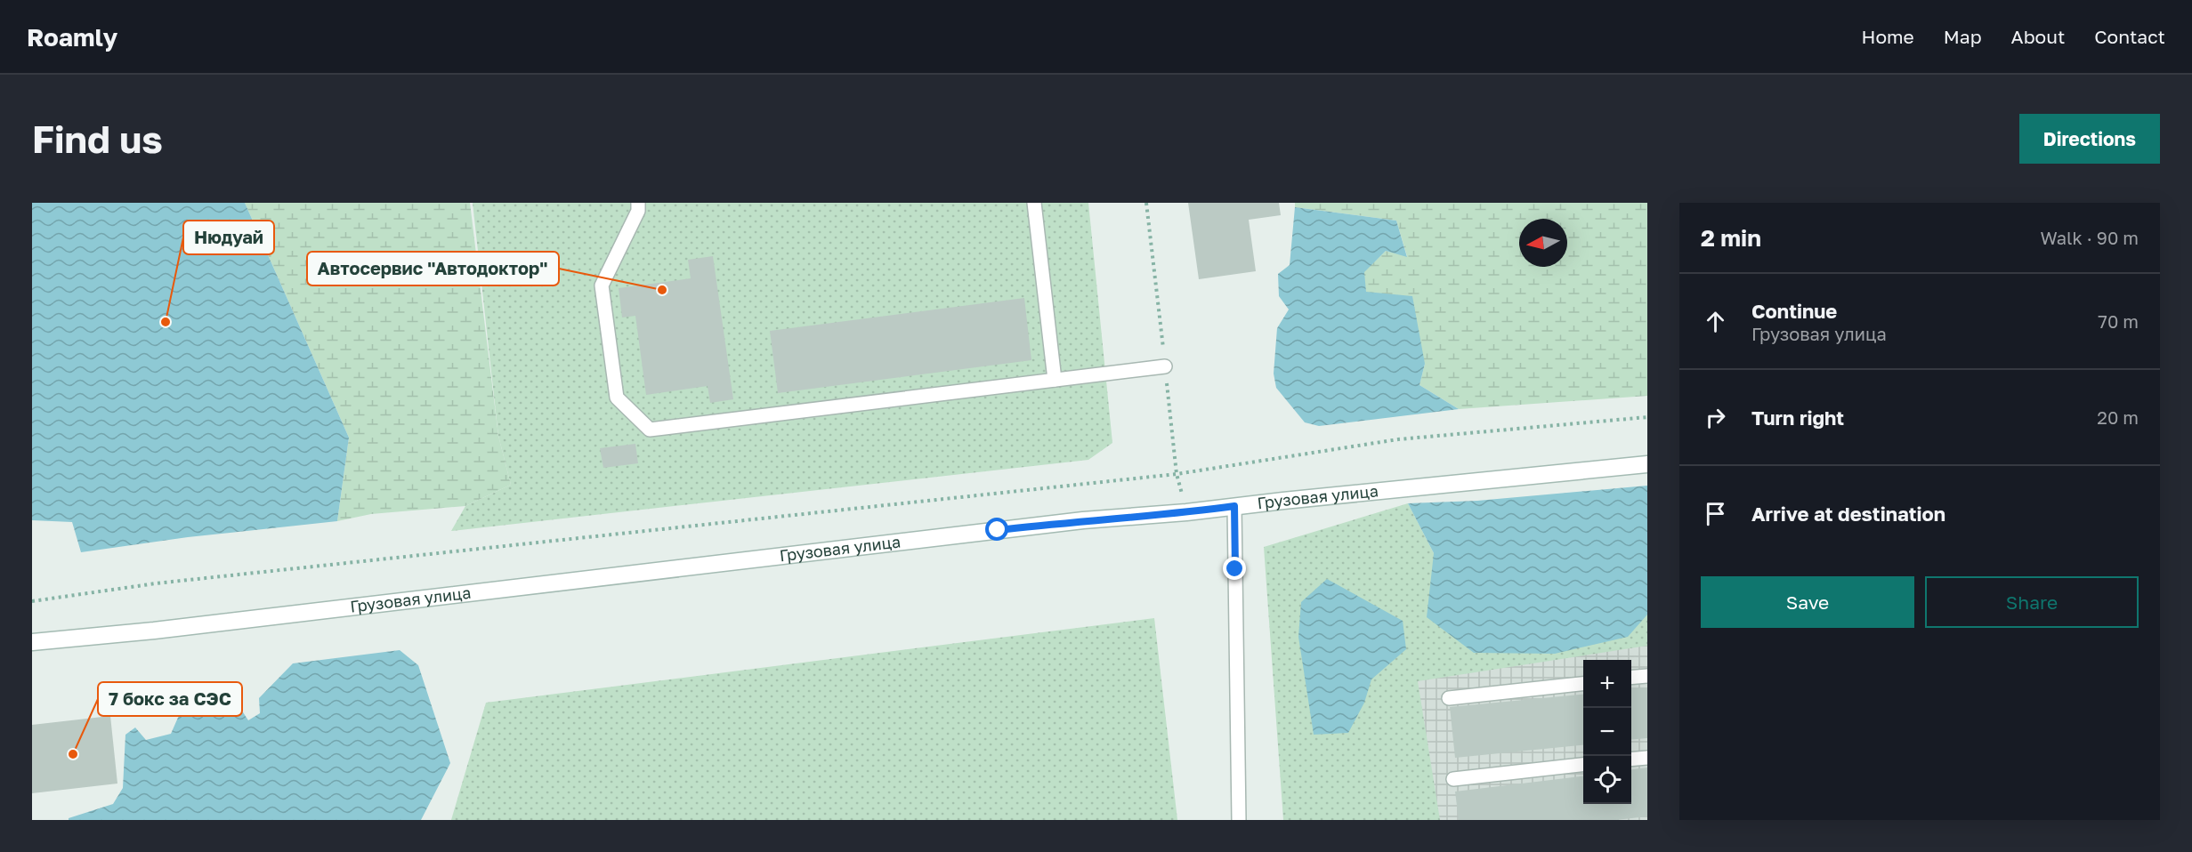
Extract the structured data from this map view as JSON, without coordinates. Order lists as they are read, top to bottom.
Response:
{
  "streets": {
    "main road": ["Грузовая улица"]
  },
  "places": ["Автосервис \"Автодоктор\"", "Нюдуай", "7 бокс за СЭС"],
  "north": "left",
  "page": {
    "header": "Roamly",
    "nav": [
      "Home",
      "Map",
      "About",
      "Contact"
    ],
    "buttons": [
      "Directions",
      ["Save", "Share"]
    ],
    "title": "Find us",
    "heading": ["2 min", "Walk · 90 m"],
    "list": [
      ["Continue", "Грузовая улица", "70 m"],
      ["Turn right", "20 m"],
      "Arrive at destination"
    ],
    "map_buttons": ["+", "−"]
  }
}
